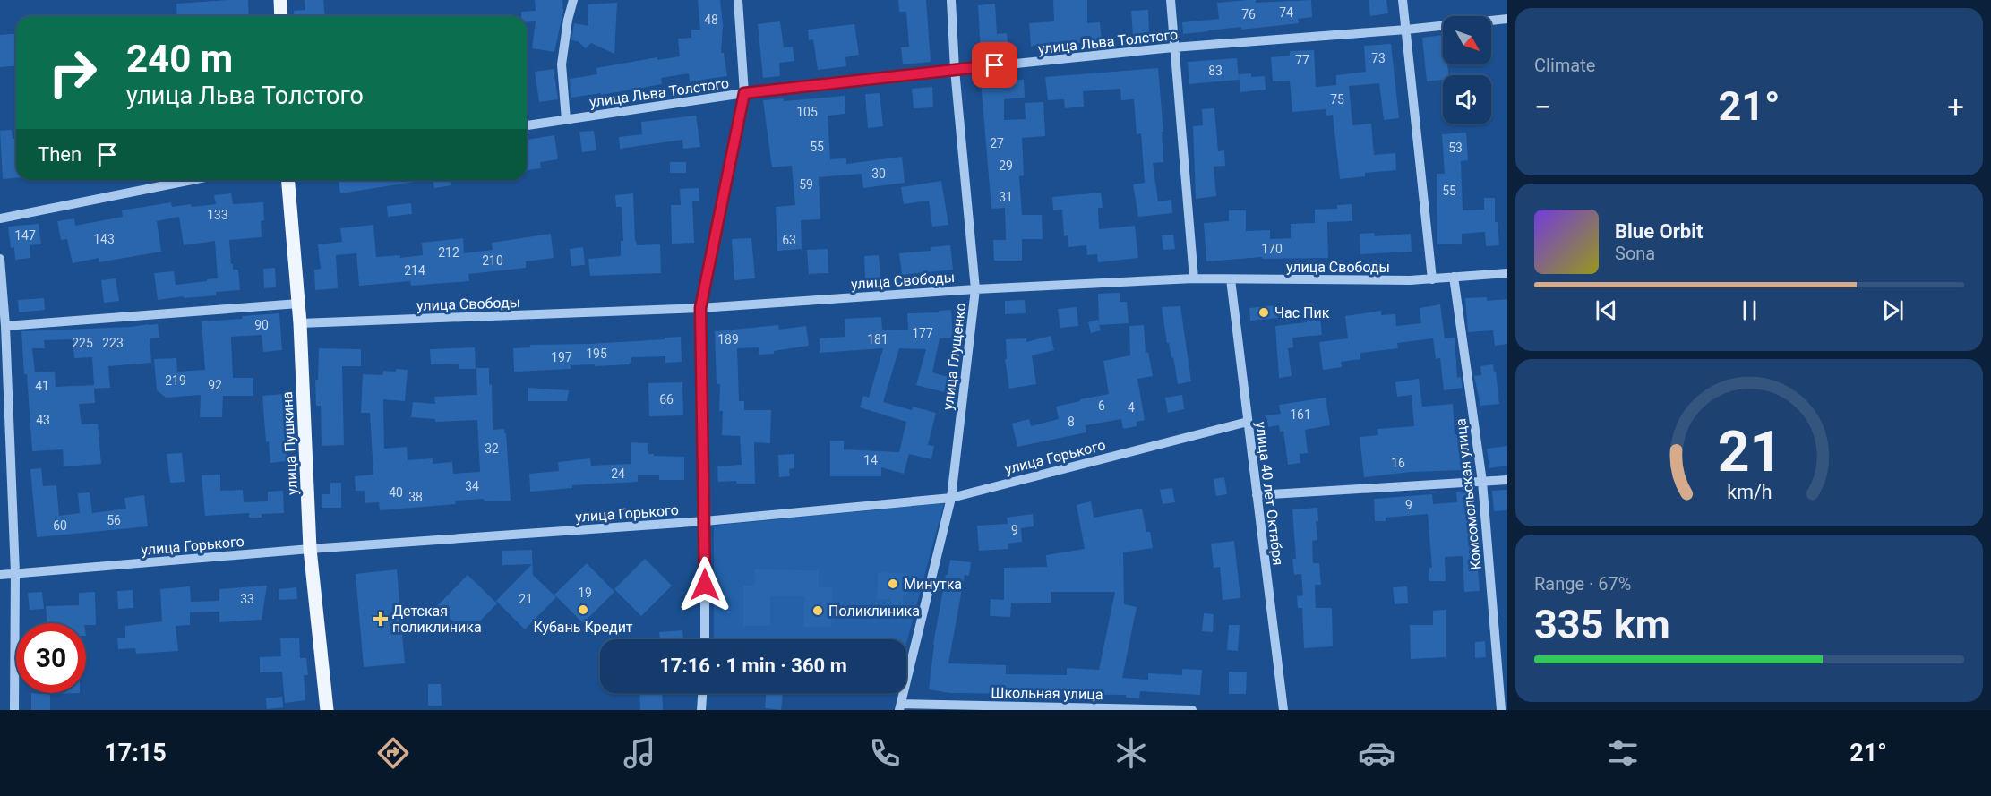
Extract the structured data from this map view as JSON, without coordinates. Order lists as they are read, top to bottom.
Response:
{
  "streets": {
    "main road": ["улица Пушкина"],
    "street": [
      "улица Льва Толстого",
      "улица Свободы",
      "улица Глущенко",
      "улица Горького",
      "улица 40 лет Октября",
      "Комсомольская улица",
      "Школьная улица"
    ]
  },
  "crossings": [
    ["улица Льва Толстого", "улица Глущенко"],
    ["улица Свободы", "улица Глущенко"],
    ["улица Свободы", "улица Пушкина"],
    ["улица Свободы", "улица 40 лет Октября"],
    ["улица Свободы", "Комсомольская улица"],
    ["улица Глущенко", "улица Горького"],
    ["улица Глущенко", "Школьная улица"],
    ["улица Пушкина", "улица Горького"],
    ["улица Горького", "улица 40 лет Октября"]
  ],
  "places": {
    "other": [
      "Час Пик",
      "Минутка",
      "Кубань Кредит",
      "Поликлиника"
    ],
    "health": ["Детская поликлиника"]
  },
  "house_numbers": [
    "74",
    "76",
    "48",
    "73",
    "77",
    "83",
    "75",
    "105",
    "27",
    "55",
    "53",
    "29",
    "30",
    "59",
    "55",
    "31",
    "133",
    "147",
    "143",
    "63",
    "170",
    "212",
    "210",
    "214",
    "90",
    "177",
    "189",
    "181",
    "225",
    "223",
    "195",
    "197",
    "219",
    "92",
    "41",
    "66",
    "6",
    "4",
    "161",
    "43",
    "8",
    "32",
    "14",
    "16",
    "24",
    "34",
    "40",
    "38",
    "9",
    "56",
    "60",
    "9",
    "19",
    "33",
    "21"
  ],
  "north": "bottom right",
  "page": {
    "tile": [
      "Climate",
      ["Range · 67%", "335 km"]
    ],
    "turn": ["240 m", "улица Льва Толстого"],
    "heat": ["−", "21°", "+"],
    "then": "Then",
    "song": ["Blue Orbit", "Sona"],
    "limit": "30",
    "trip": "17:16 · 1 min · 360 m",
    "tabs": ["17:15", "21°"],
    "gauge": ["21", "km/h"]
  }
}
